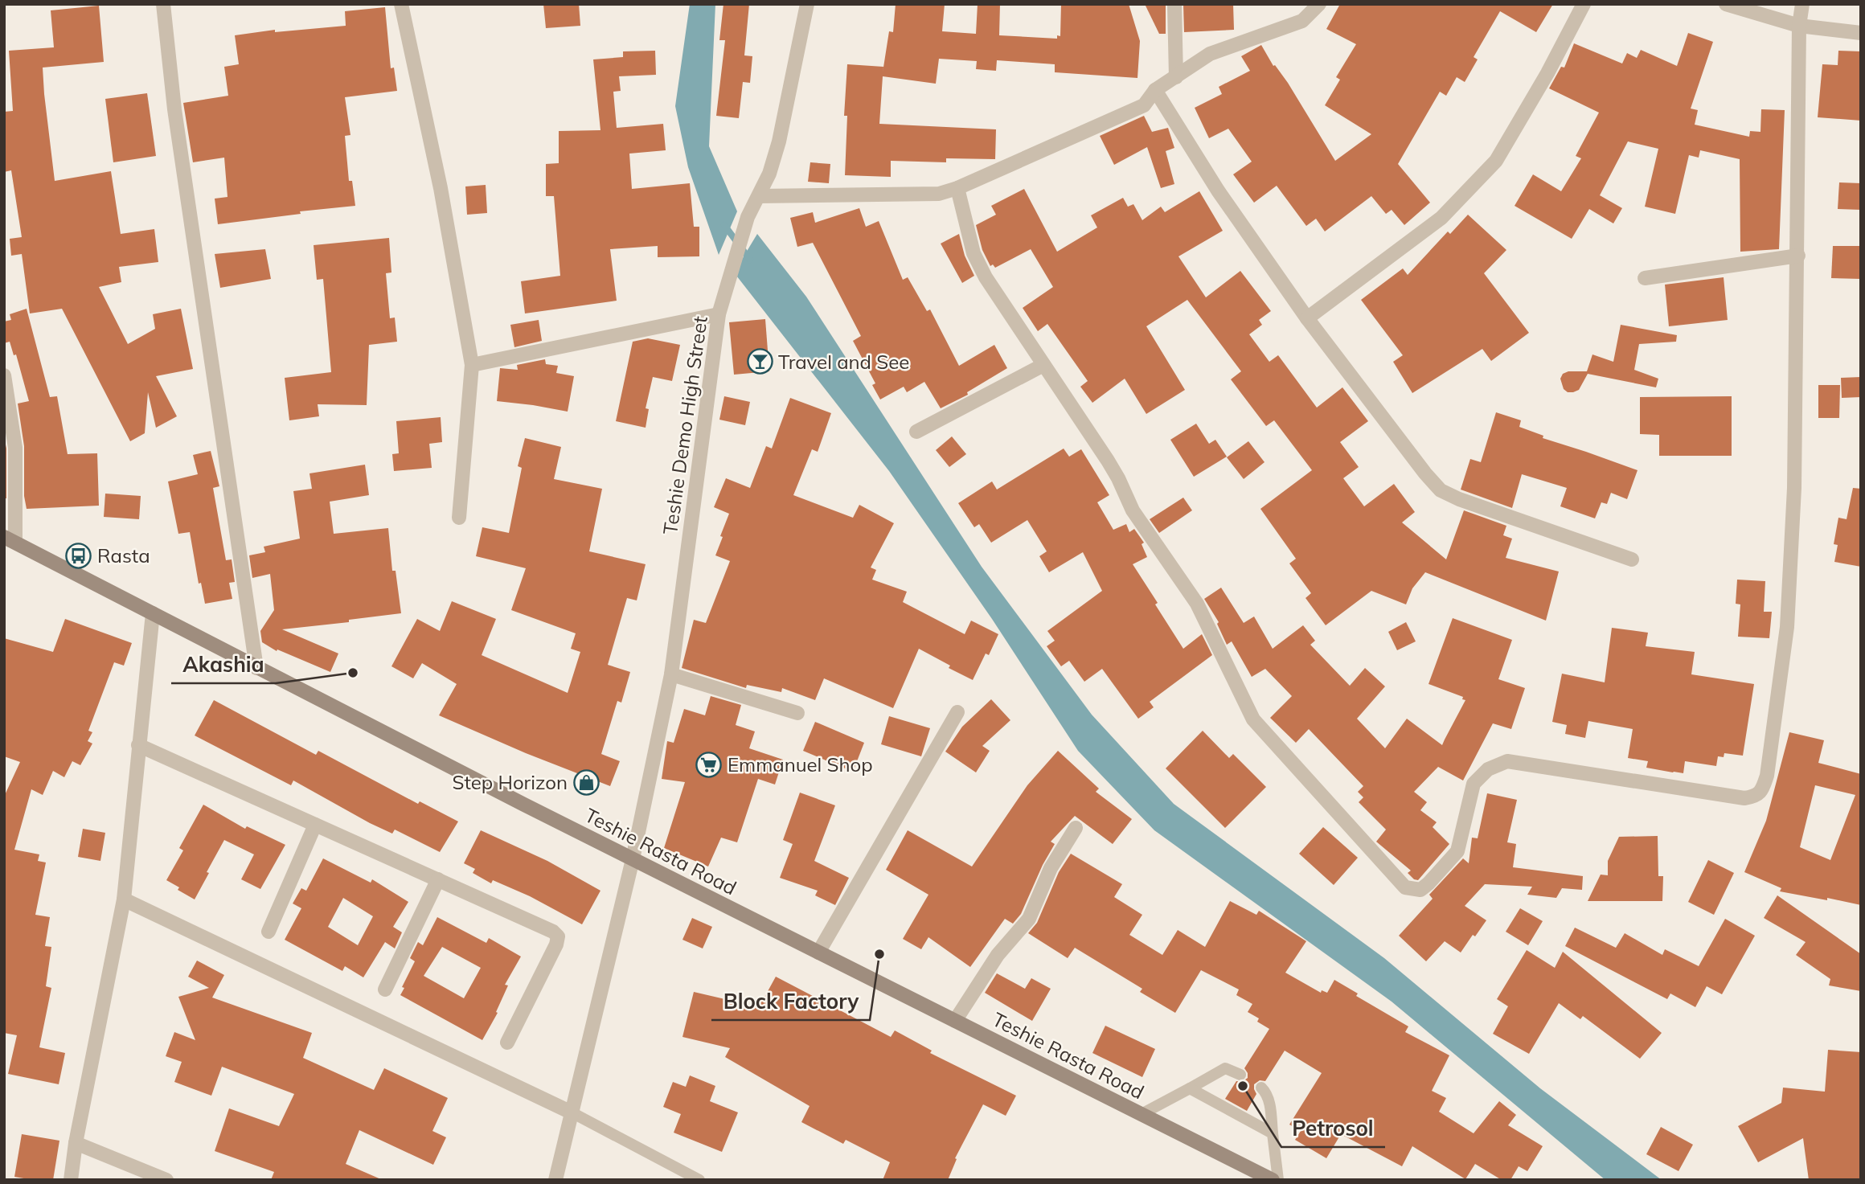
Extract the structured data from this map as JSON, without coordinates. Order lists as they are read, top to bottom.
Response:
{
  "streets": {
    "main road": ["Teshie Rasta Road"],
    "street": ["Teshie Demo High Street"]
  },
  "crossings": [
    ["Teshie Demo High Street", "Teshie Rasta Road"]
  ],
  "places": {
    "bar": ["Travel and See"],
    "bus stop": ["Rasta"],
    "other": ["Akashia", "Block Factory", "Petrosol"],
    "supermarket": ["Emmanuel Shop"],
    "shop": ["Step Horizon"]
  }
}
